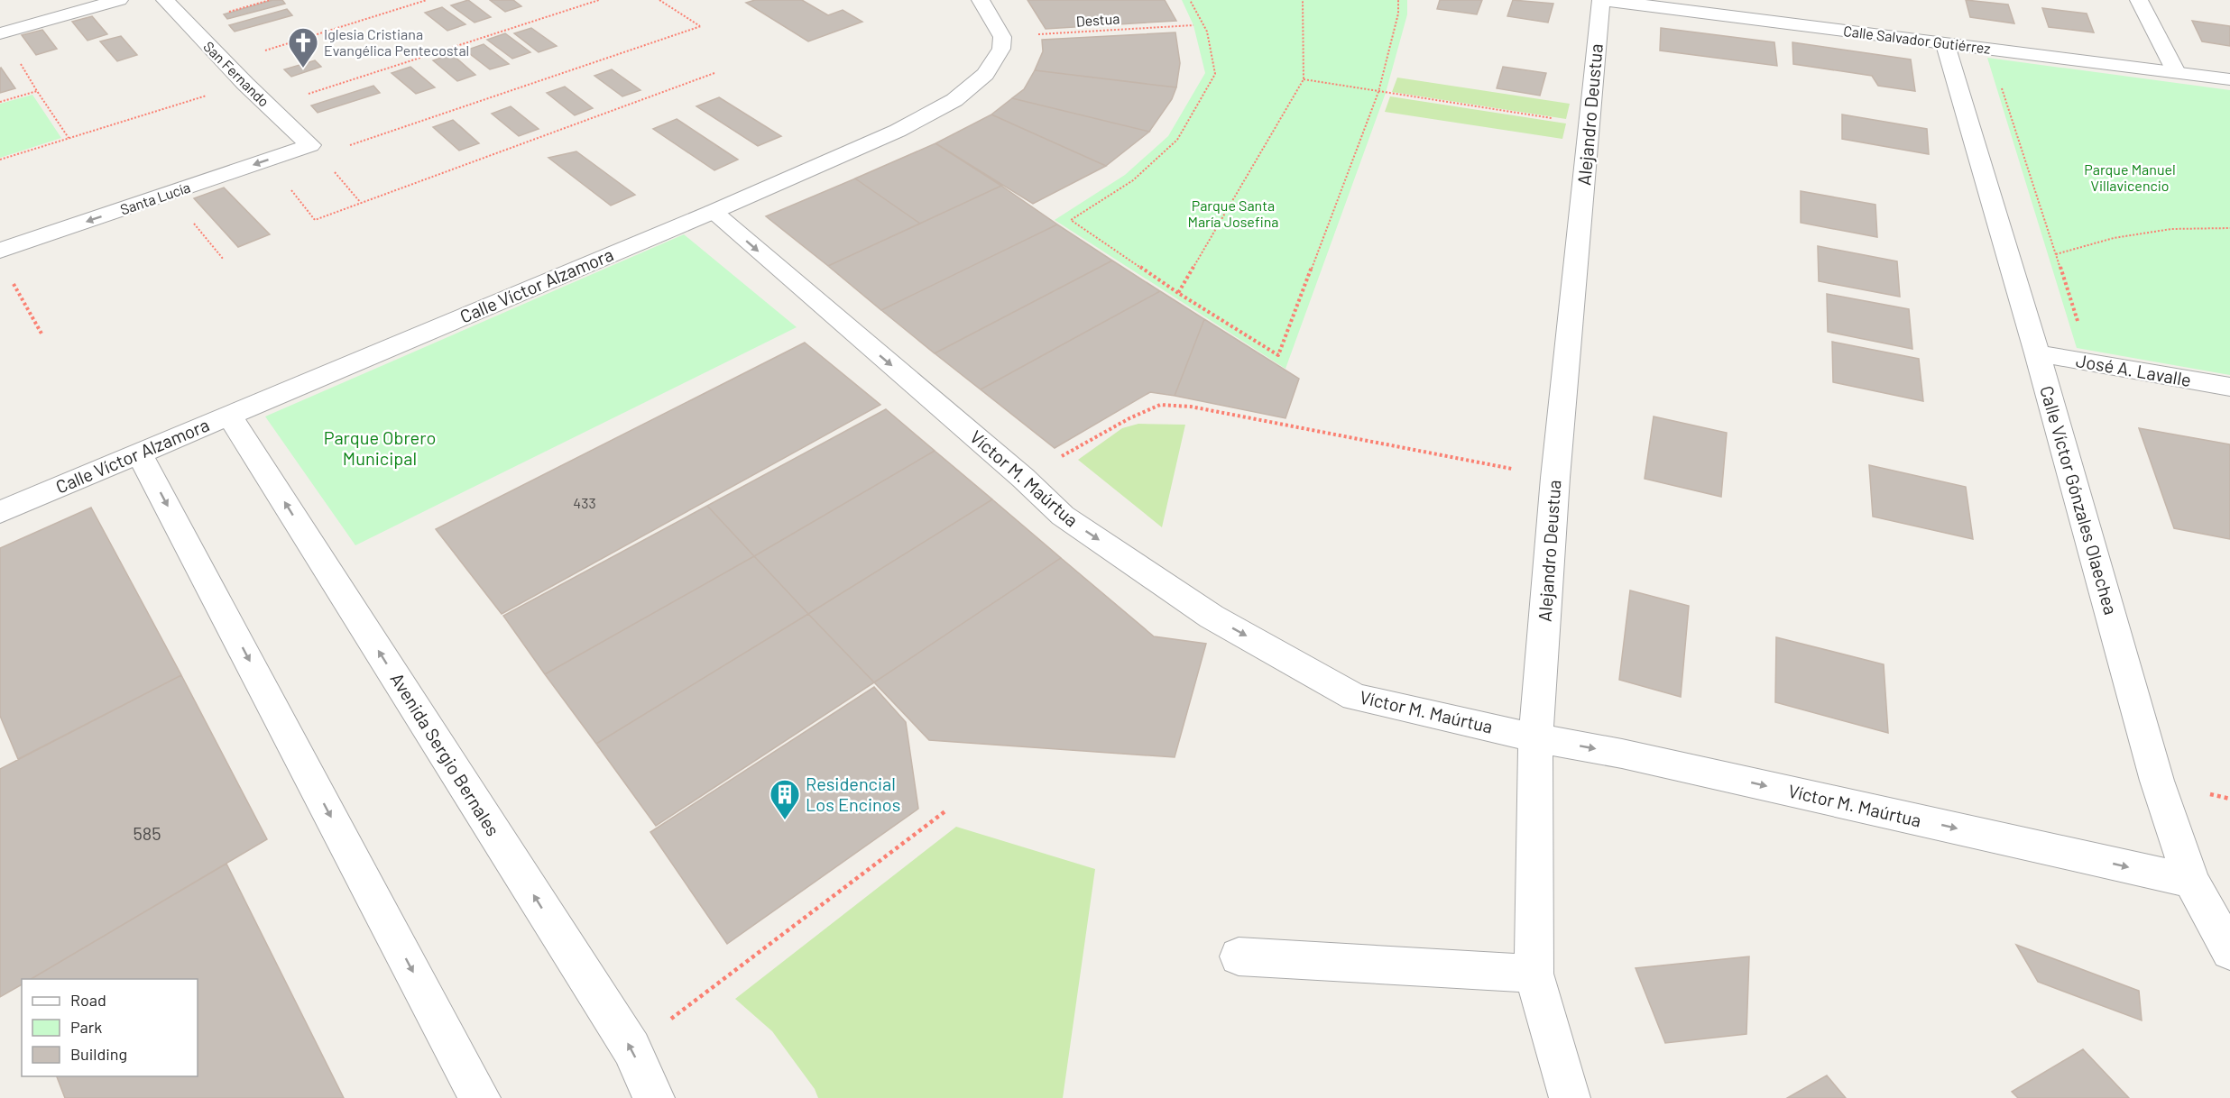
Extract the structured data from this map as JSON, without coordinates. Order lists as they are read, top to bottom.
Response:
{
  "streets": {
    "street": [
      "Calle Salvador Gutiérrez",
      "San Fernando",
      "Alejandro Deustua",
      "Santa Lucía",
      "Calle Víctor Alzamora",
      "José A. Lavalle",
      "Víctor M. Maúrtua",
      "Calle Víctor Gónzales Olaechea",
      "Avenida Sergio Bernales"
    ],
    "path": ["Destua"]
  },
  "crossings": [
    ["Destua", "Calle Víctor Alzamora"],
    ["Calle Salvador Gutiérrez", "Alejandro Deustua"],
    ["Calle Salvador Gutiérrez", "Calle Víctor Gónzales Olaechea"],
    ["San Fernando", "Santa Lucía"],
    ["Alejandro Deustua", "Víctor M. Maúrtua"],
    ["Calle Víctor Alzamora", "Víctor M. Maúrtua"],
    ["Calle Víctor Alzamora", "Avenida Sergio Bernales"],
    ["José A. Lavalle", "Calle Víctor Gónzales Olaechea"],
    ["Víctor M. Maúrtua", "Calle Víctor Gónzales Olaechea"]
  ],
  "one_way": ["Víctor M. Maúrtua"],
  "parks": ["Parque Manuel Villavicencio", "Parque Santa María Josefina", "Parque Obrero Municipal"],
  "places": {
    "church": ["Iglesia Cristiana Evangélica Pentecostal"],
    "building": ["Residencial Los Encinos"]
  },
  "house_numbers": ["433", "585"],
  "legend": ["Road", "Park", "Building"]
}
